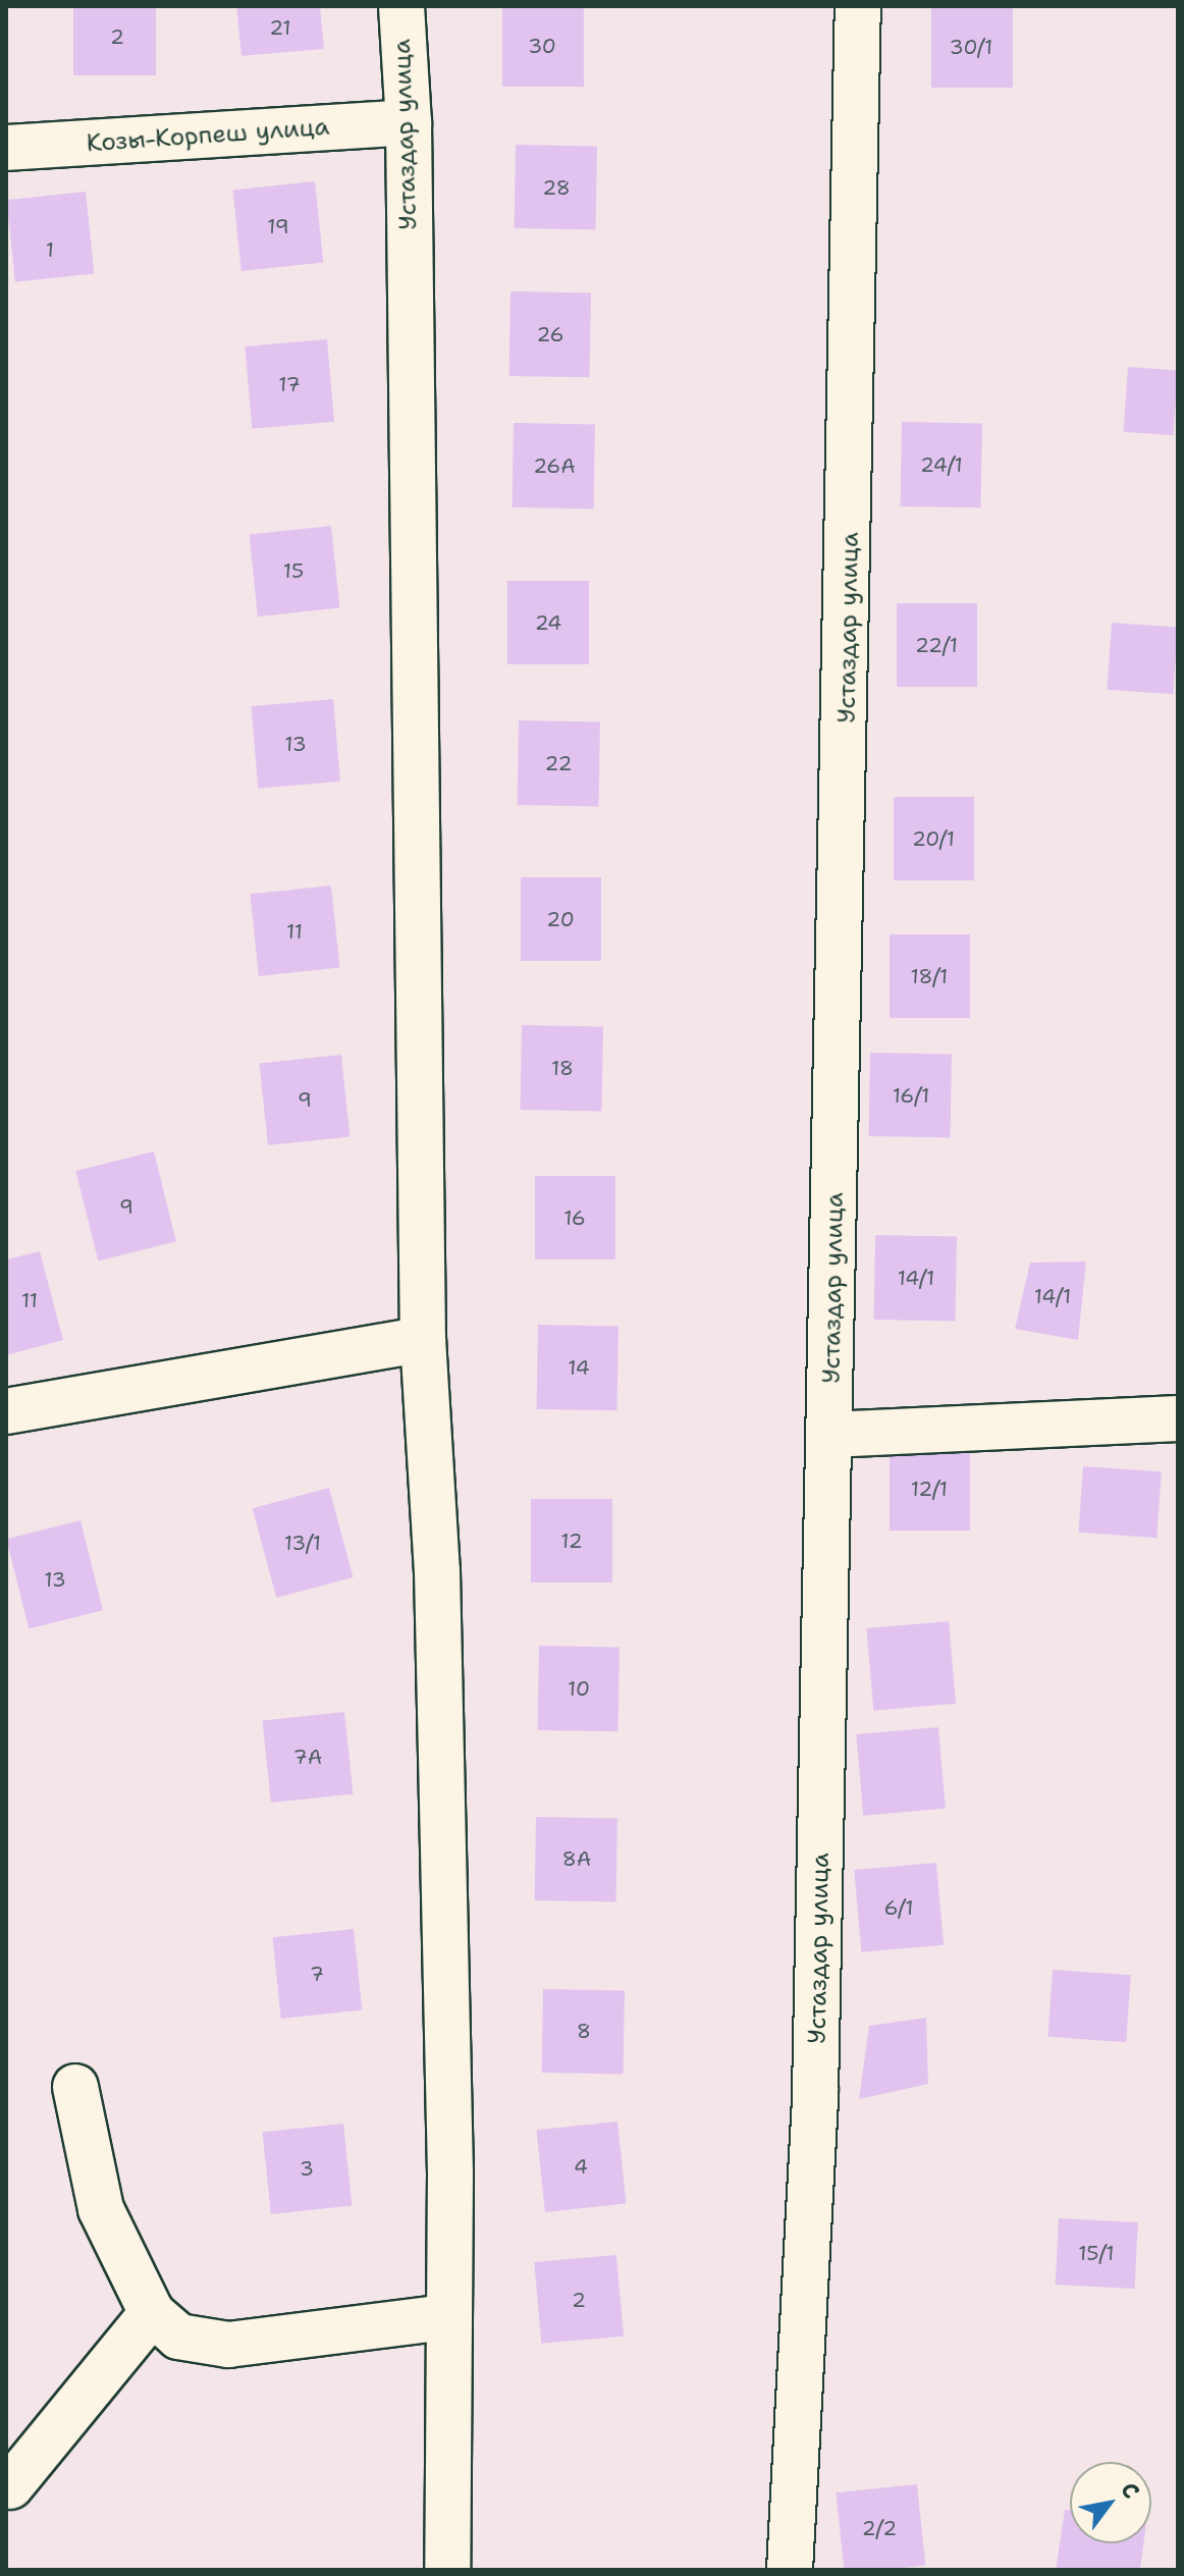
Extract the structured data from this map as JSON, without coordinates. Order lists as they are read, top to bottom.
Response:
{
  "streets": {
    "street": ["Устаздар улица", "Козы-Корпеш улица"]
  },
  "crossings": [
    ["Устаздар улица", "Козы-Корпеш улица"]
  ],
  "house_numbers": [
    "21",
    "2",
    "30",
    "30/1",
    "28",
    "19",
    "1",
    "26",
    "17",
    "24/1",
    "26А",
    "15",
    "24",
    "22/1",
    "13",
    "22",
    "20/1",
    "20",
    "11",
    "18/1",
    "18",
    "16/1",
    "9",
    "9",
    "16",
    "14/1",
    "14/1",
    "11",
    "14",
    "12/1",
    "12",
    "13/1",
    "13",
    "10",
    "7А",
    "8А",
    "6/1",
    "7",
    "8",
    "4",
    "3",
    "15/1",
    "2",
    "2/2"
  ],
  "north": "top right"
}
